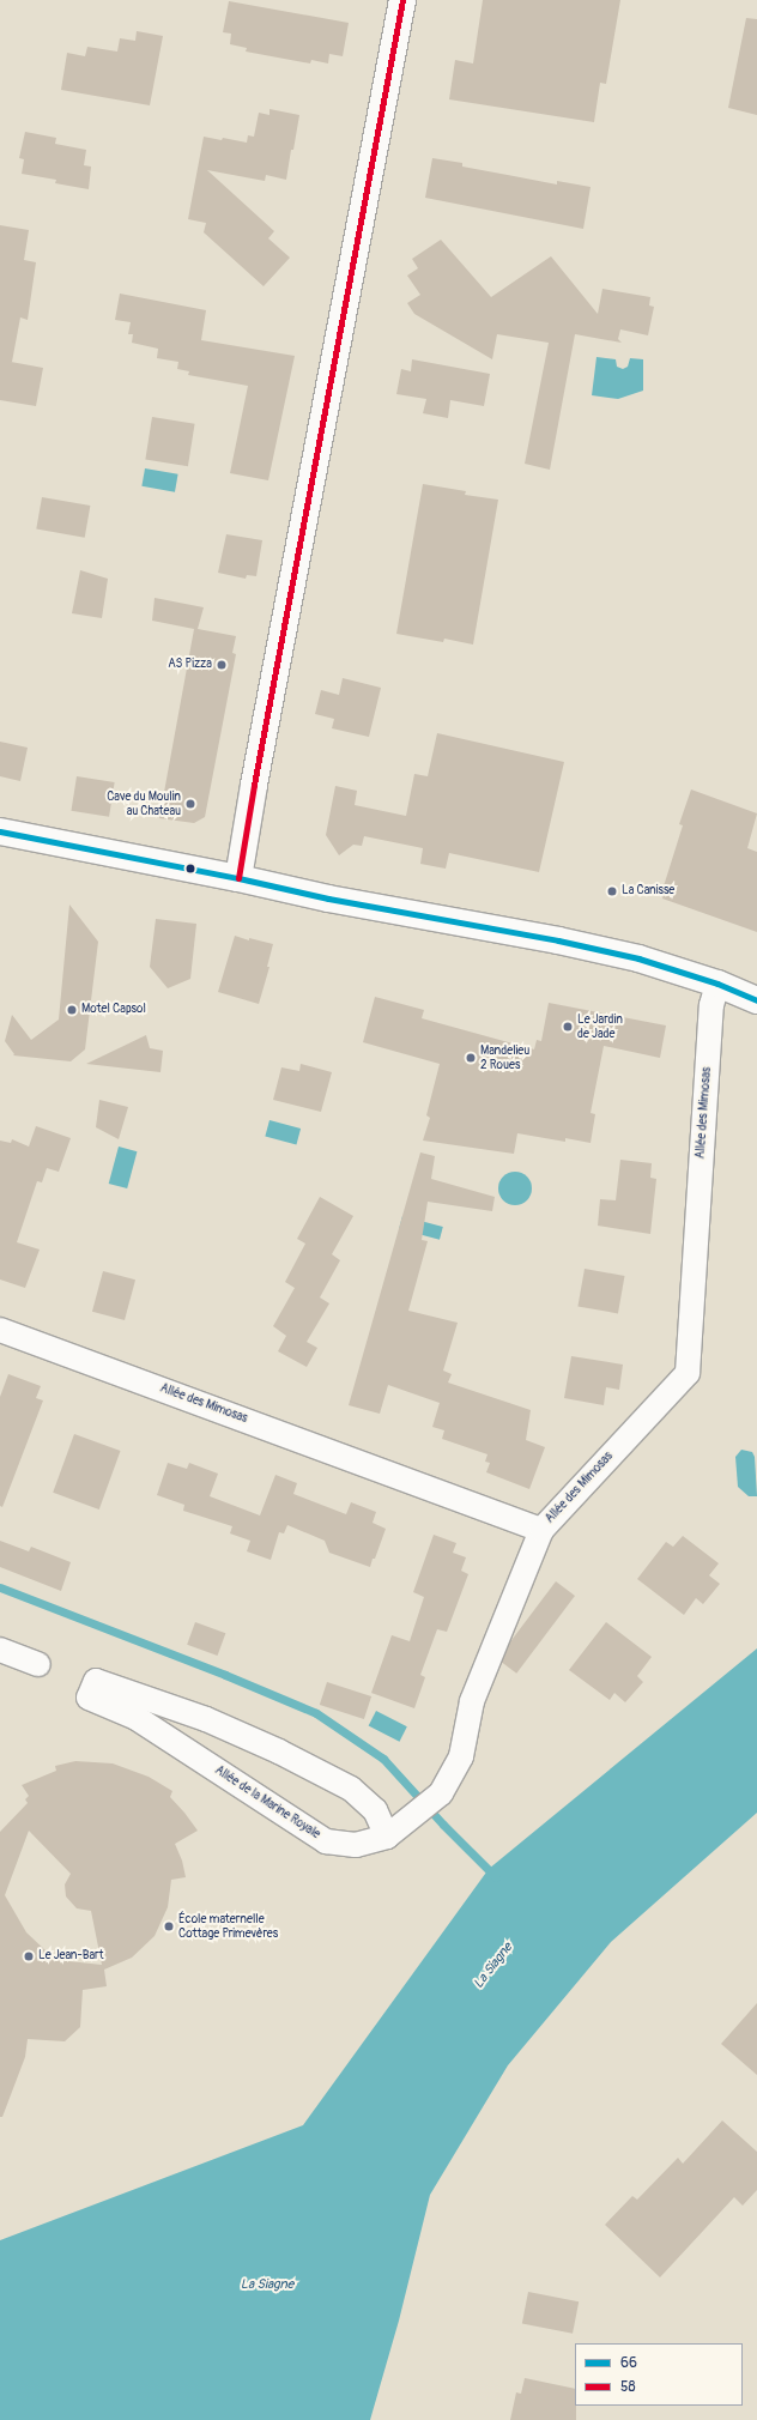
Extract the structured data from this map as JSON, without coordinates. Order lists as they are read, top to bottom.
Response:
{
  "streets": {
    "street": ["Allée des Mimosas", "Allée de la Marine Royale"]
  },
  "crossings": [
    ["Allée des Mimosas", "Allée de la Marine Royale"]
  ],
  "water": ["La Siagne"],
  "places": [
    "AS Pizza",
    "Cave du Moulin au Chateau",
    "La Canisse",
    "Motel Capsol",
    "Le Jardin de Jade",
    "Mandelieu 2 Roues",
    "École maternelle Cottage Primevères",
    "Le Jean-Bart"
  ],
  "lines": ["transit line 58", "transit line 66"],
  "legend": ["66", "58"]
}
